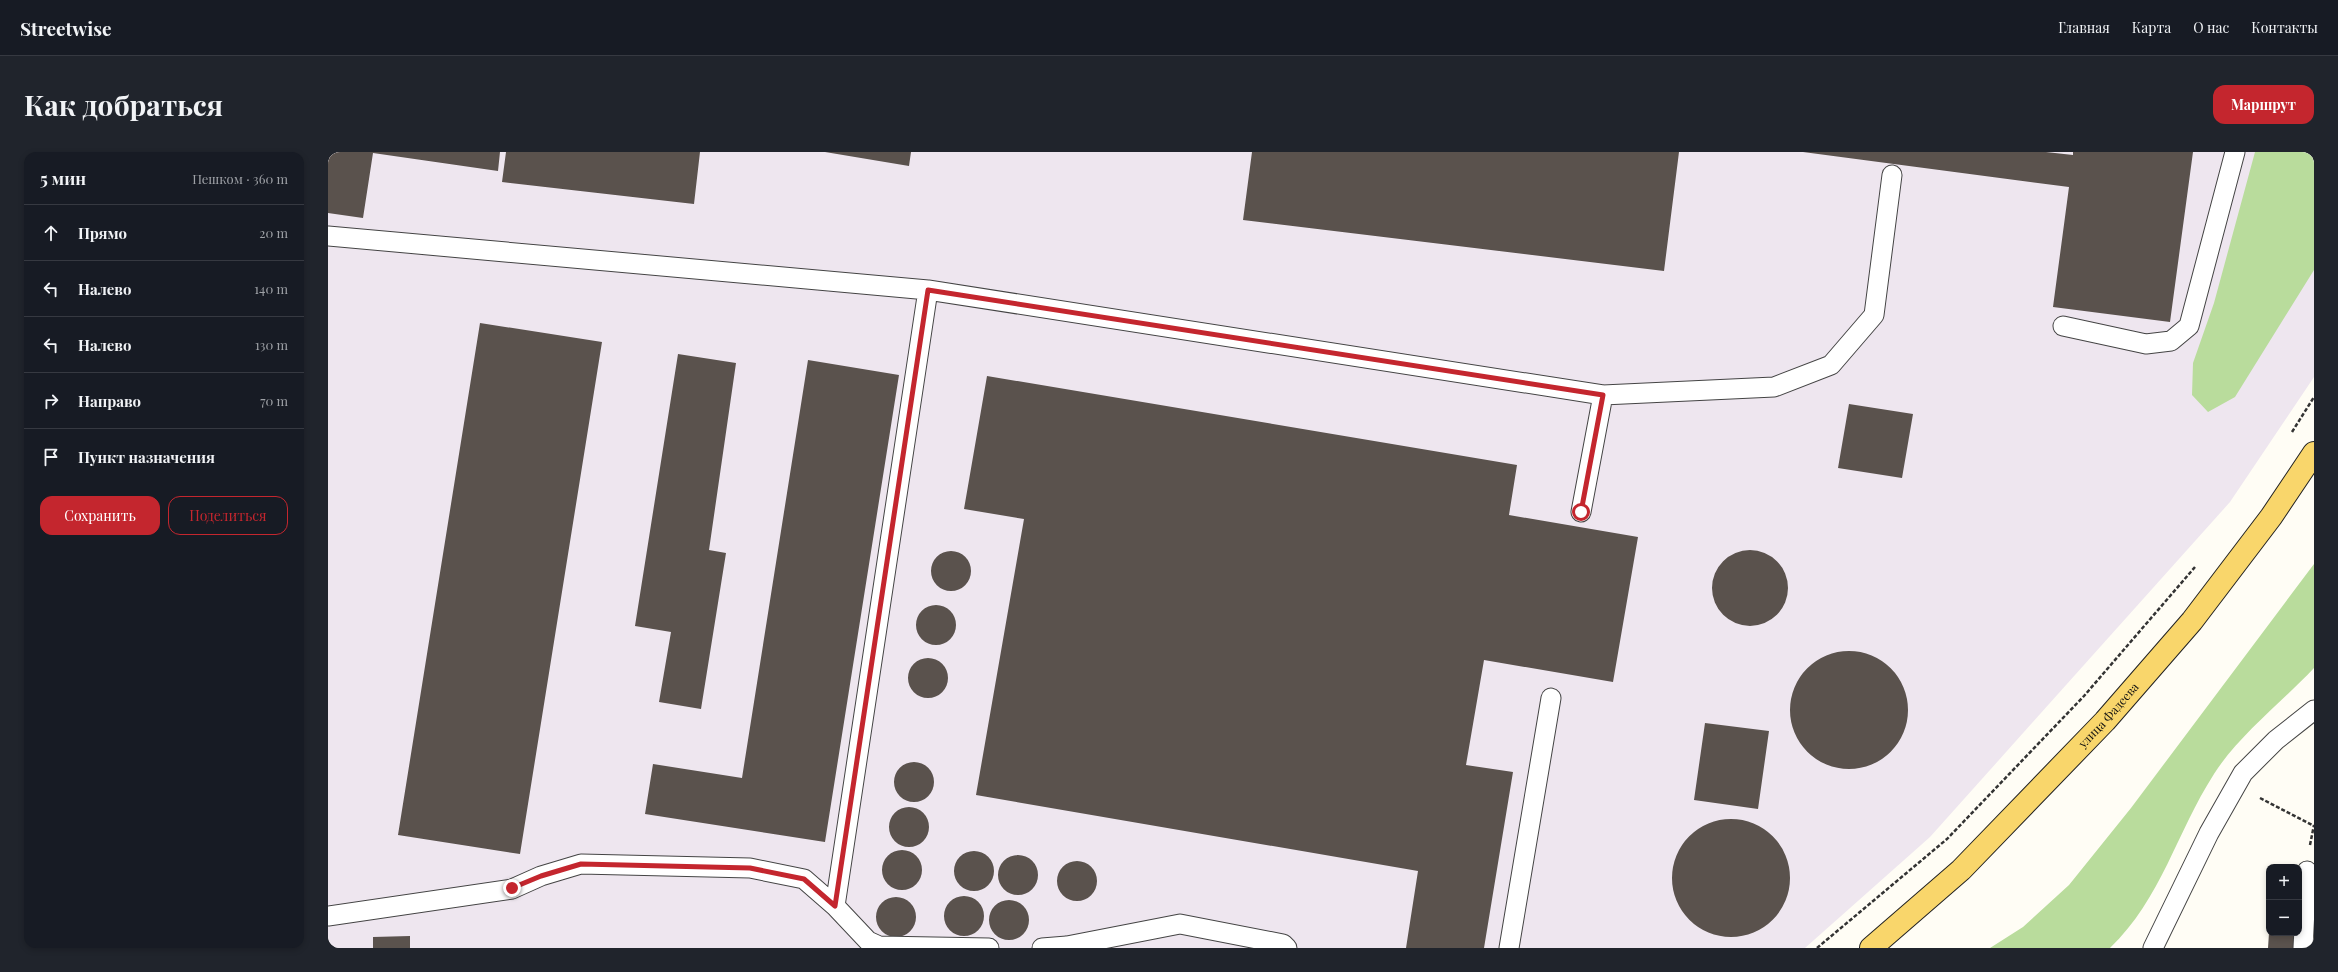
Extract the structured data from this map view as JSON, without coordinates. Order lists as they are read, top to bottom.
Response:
{
  "streets": {
    "main road": ["улица Фадеева"]
  },
  "page": {
    "header": "Streetwise",
    "nav": [
      "Главная",
      "Карта",
      "О нас",
      "Контакты"
    ],
    "buttons": [
      "Маршрут",
      ["Сохранить", "Поделиться"]
    ],
    "title": "Как добраться",
    "heading": ["5 мин", "Пешком · 360 m"],
    "list": [
      ["Прямо", "20 m"],
      ["Налево", "140 m"],
      ["Налево", "130 m"],
      ["Направо", "70 m"],
      "Пункт назначения"
    ],
    "map_buttons": ["+", "−"]
  }
}
